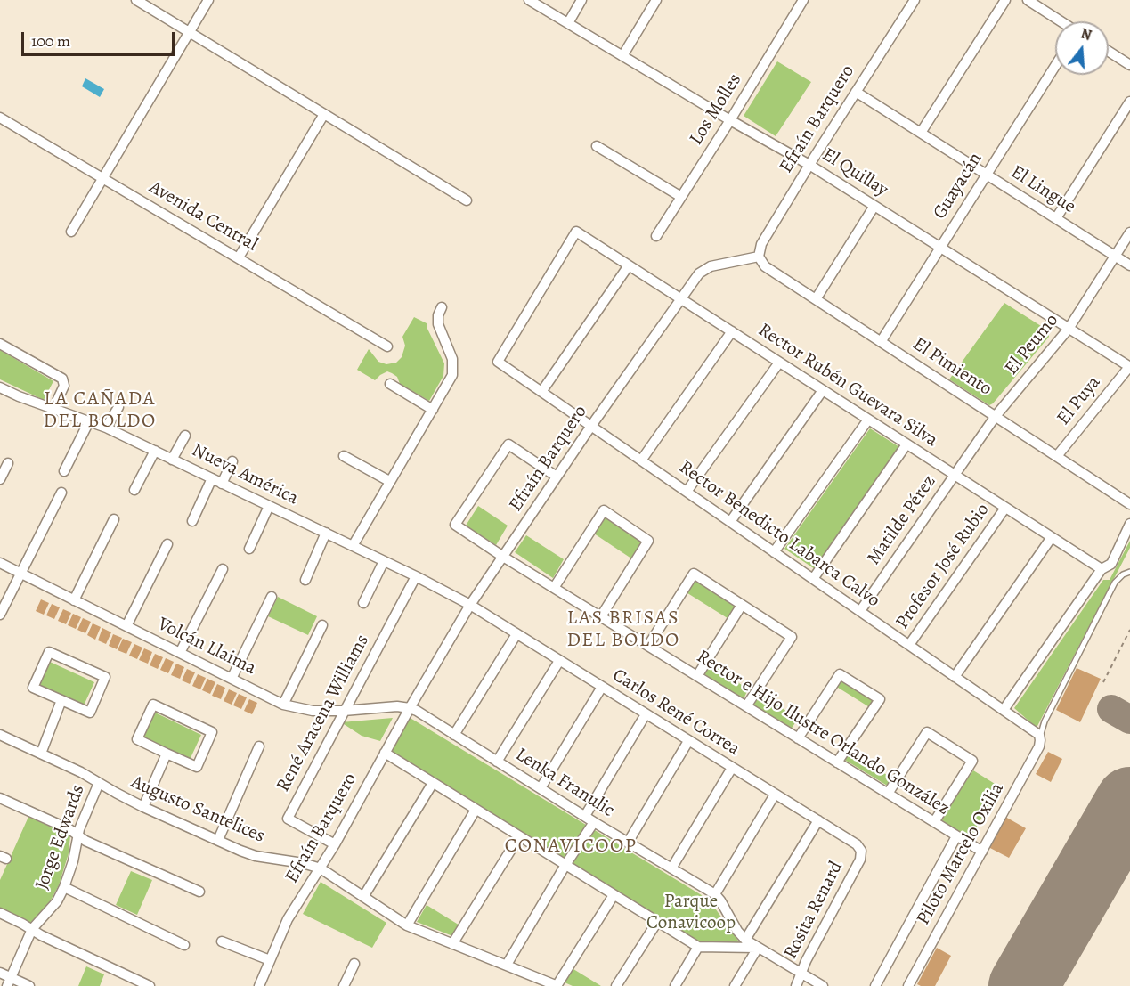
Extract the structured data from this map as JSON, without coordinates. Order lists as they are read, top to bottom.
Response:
{
  "streets": {
    "street": [
      "Los Molles",
      "Efraín Barquero",
      "El Quillay",
      "Guayacán",
      "El Lingue",
      "Avenida Central",
      "El Peumo",
      "El Pimiento",
      "Rector Rubén Guevara Silva",
      "El Puya",
      "Nueva América",
      "Matilde Pérez",
      "Rector Benedicto Labarca Calvo",
      "Profesor José Rubio",
      "Volcán Llaima",
      "Carlos René Correa",
      "René Aracena Williams",
      "Rector e Hijo Ilustre Orlando González",
      "Lenka Franulic",
      "Augusto Santelices",
      "Jorge Edwards",
      "Piloto Marcelo Oxilia",
      "Rosita Renard"
    ]
  },
  "crossings": [
    ["Los Molles", "El Quillay"],
    ["Efraín Barquero", "El Quillay"],
    ["Efraín Barquero", "El Lingue"],
    ["Efraín Barquero", "El Pimiento"],
    ["Efraín Barquero", "Rector Rubén Guevara Silva"],
    ["Efraín Barquero", "Nueva América"],
    ["Efraín Barquero", "Rector Benedicto Labarca Calvo"],
    ["Efraín Barquero", "Volcán Llaima"],
    ["Efraín Barquero", "Carlos René Correa"],
    ["Efraín Barquero", "René Aracena Williams"],
    ["Efraín Barquero", "Rector e Hijo Ilustre Orlando González"],
    ["Efraín Barquero", "Lenka Franulic"],
    ["Efraín Barquero", "Augusto Santelices"],
    ["El Quillay", "Guayacán"],
    ["El Quillay", "El Peumo"],
    ["El Quillay", "El Puya"],
    ["Guayacán", "El Lingue"],
    ["Guayacán", "El Pimiento"],
    ["El Lingue", "El Peumo"],
    ["El Peumo", "El Pimiento"],
    ["El Peumo", "Rector Rubén Guevara Silva"],
    ["El Peumo", "Matilde Pérez"],
    ["El Pimiento", "El Puya"],
    ["Rector Rubén Guevara Silva", "Matilde Pérez"],
    ["Rector Rubén Guevara Silva", "Rector Benedicto Labarca Calvo"],
    ["Rector Rubén Guevara Silva", "Profesor José Rubio"],
    ["Nueva América", "Carlos René Correa"],
    ["Nueva América", "René Aracena Williams"],
    ["Matilde Pérez", "Rector Benedicto Labarca Calvo"],
    ["Rector Benedicto Labarca Calvo", "Profesor José Rubio"],
    ["Rector Benedicto Labarca Calvo", "Piloto Marcelo Oxilia"],
    ["Volcán Llaima", "René Aracena Williams"],
    ["Volcán Llaima", "Lenka Franulic"],
    ["Carlos René Correa", "Rosita Renard"],
    ["Rector e Hijo Ilustre Orlando González", "Piloto Marcelo Oxilia"],
    ["Lenka Franulic", "Rosita Renard"],
    ["Augusto Santelices", "Jorge Edwards"]
  ],
  "districts": ["LA CAÑADA DEL BOLDO", "LAS BRISAS DEL BOLDO", "CONAVICOOP"],
  "parks": ["Parque Conavicoop"],
  "scale_bar": "100 m",
  "north": "top"
}
